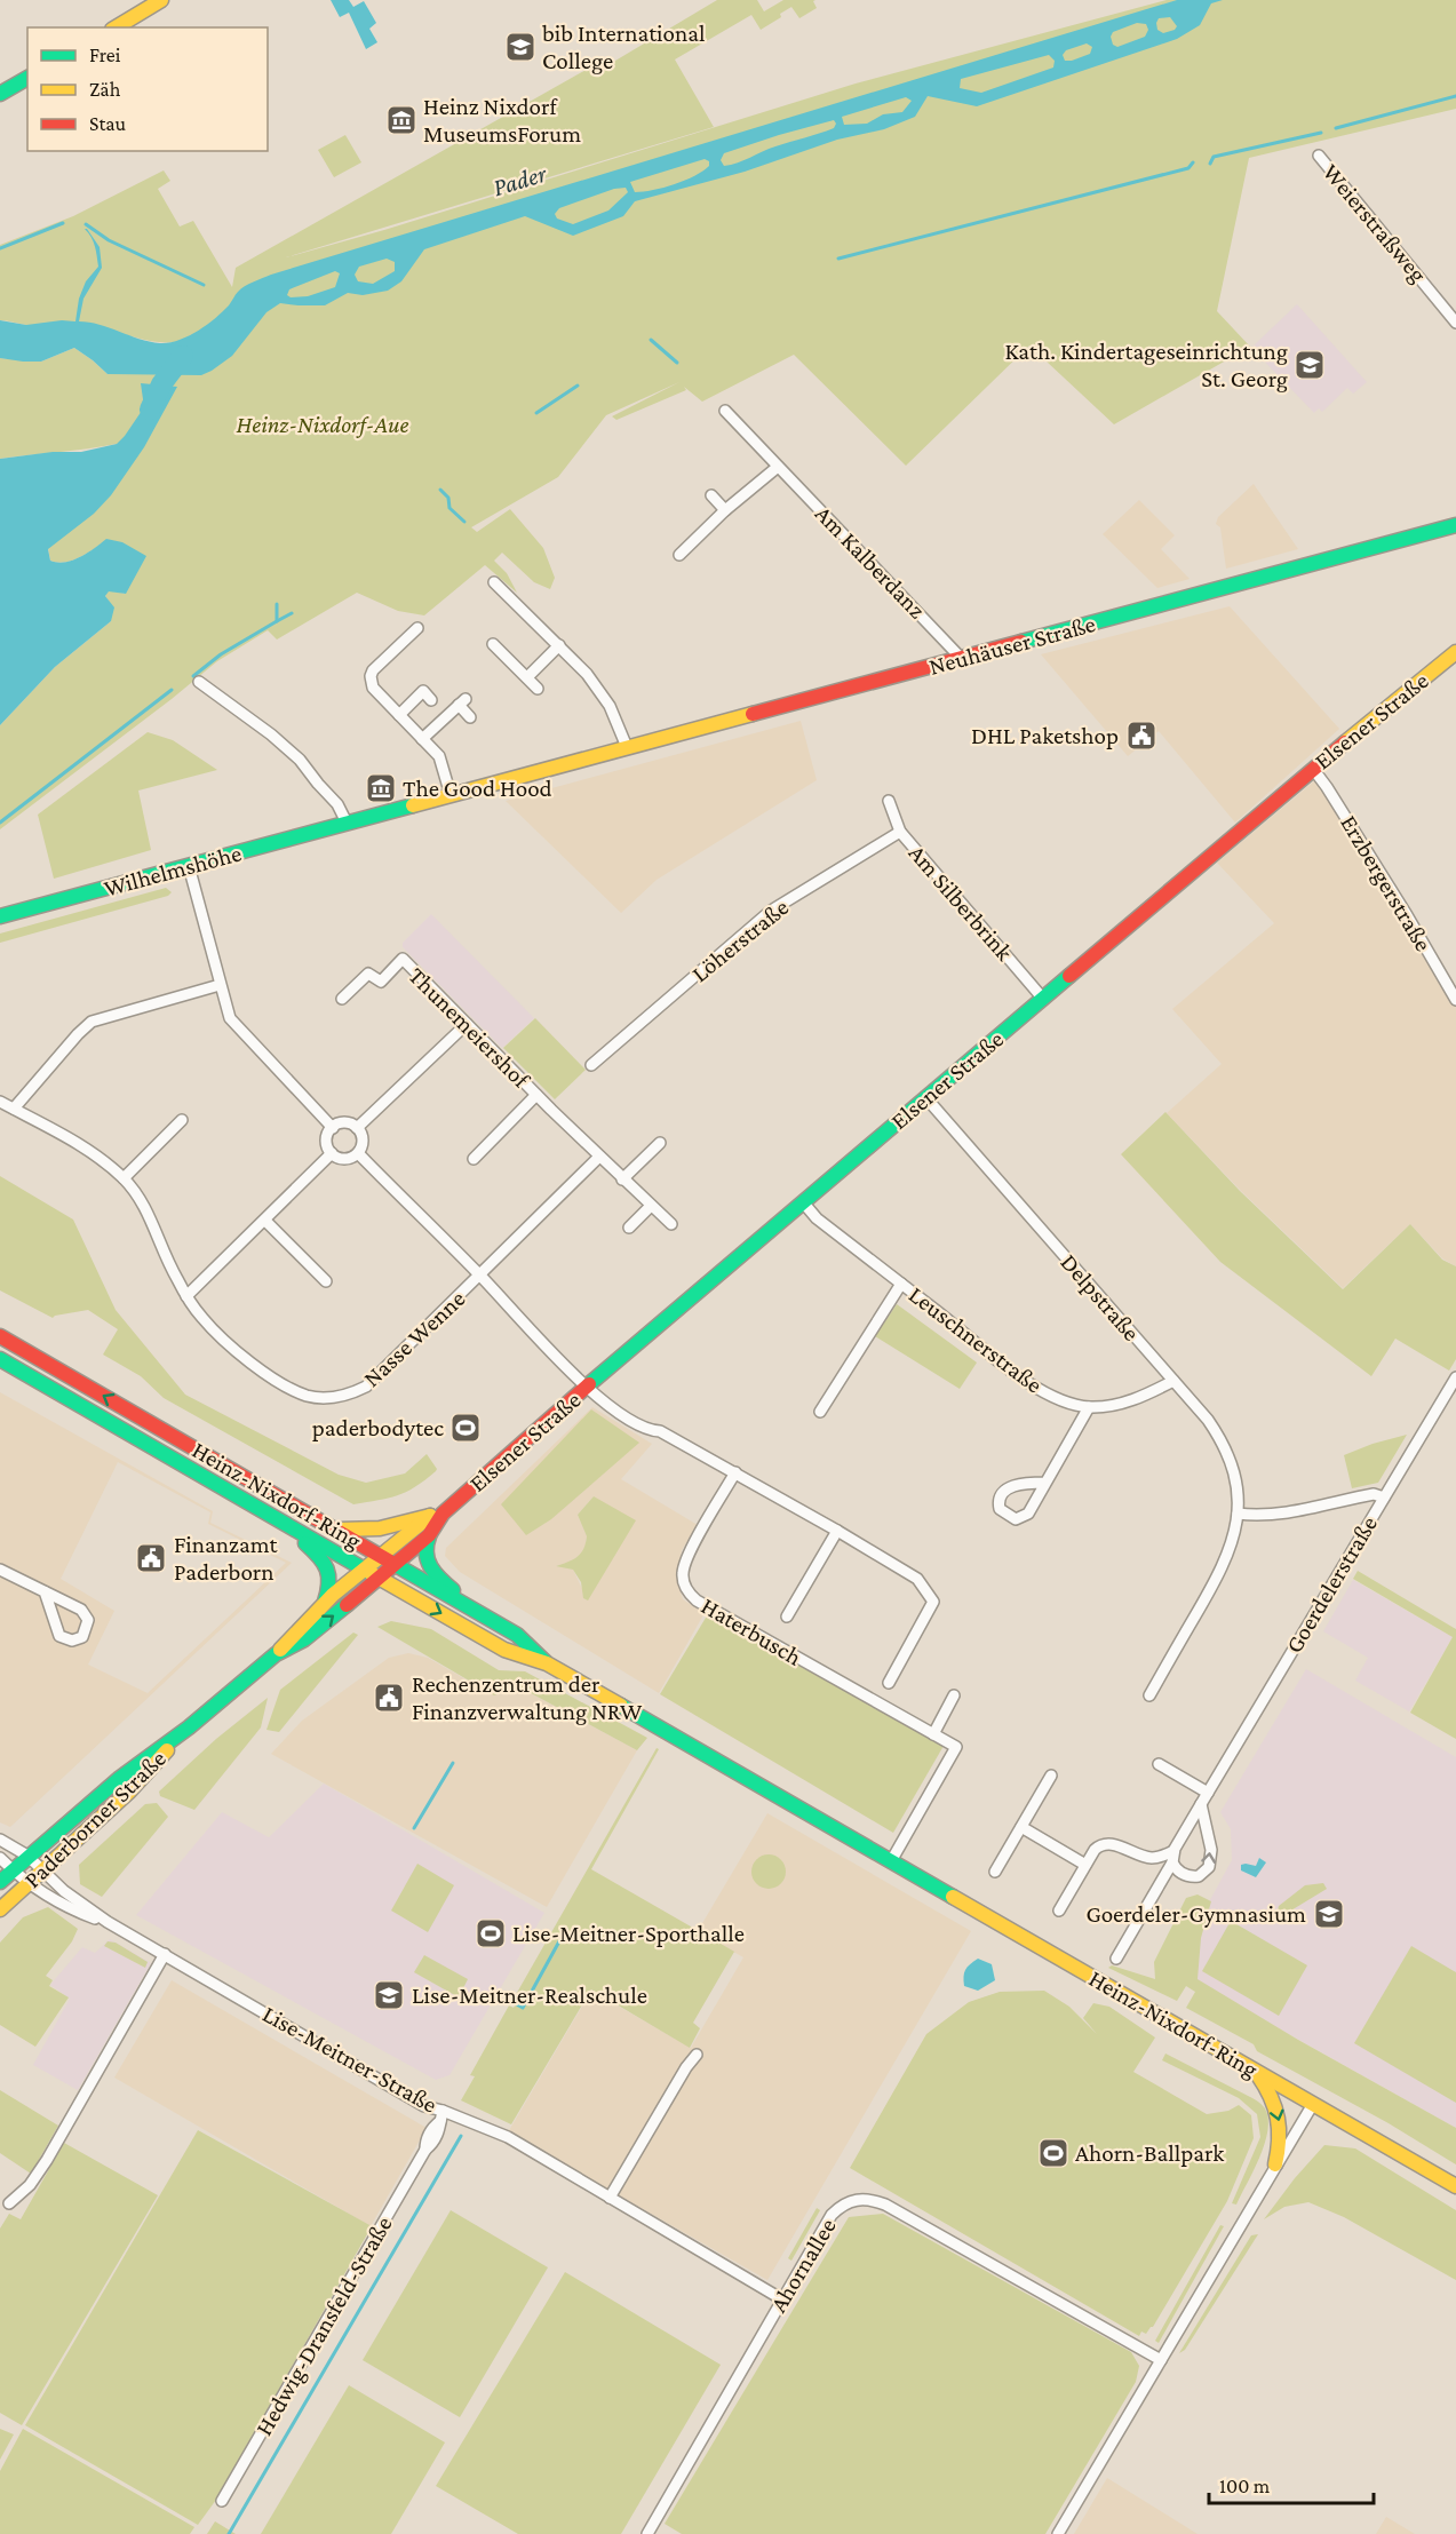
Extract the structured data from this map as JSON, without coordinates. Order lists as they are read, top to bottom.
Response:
{
  "streets": {
    "main road": [
      "Neuhäuser Straße",
      "Elsener Straße",
      "Wilhelmshöhe",
      "Heinz-Nixdorf-Ring",
      "Paderborner Straße"
    ],
    "street": [
      "Weierstraßweg",
      "Am Kalberdanz",
      "Erzbergerstraße",
      "Am Silberbrink",
      "Löherstraße",
      "Thunemeiershof",
      "Delpstraße",
      "Nasse Wenne",
      "Leuschnerstraße",
      "Goerdelerstraße",
      "Haterbusch",
      "Lise-Meitner-Straße",
      "Ahornallee",
      "Hedwig-Dransfeld-Straße"
    ]
  },
  "crossings": [
    ["Am Kalberdanz", "Neuhäuser Straße"],
    ["Neuhäuser Straße", "Wilhelmshöhe"],
    ["Elsener Straße", "Erzbergerstraße"],
    ["Elsener Straße", "Am Silberbrink"],
    ["Elsener Straße", "Delpstraße"],
    ["Elsener Straße", "Leuschnerstraße"],
    ["Elsener Straße", "Heinz-Nixdorf-Ring"],
    ["Elsener Straße", "Paderborner Straße"],
    ["Am Silberbrink", "Löherstraße"],
    ["Delpstraße", "Leuschnerstraße"],
    ["Heinz-Nixdorf-Ring", "Haterbusch"],
    ["Heinz-Nixdorf-Ring", "Paderborner Straße"],
    ["Paderborner Straße", "Lise-Meitner-Straße"],
    ["Lise-Meitner-Straße", "Ahornallee"],
    ["Lise-Meitner-Straße", "Hedwig-Dransfeld-Straße"]
  ],
  "water": ["Pader"],
  "parks": ["Heinz-Nixdorf-Aue"],
  "places": {
    "school or university": [
      "bib International College",
      "Kath. Kindertageseinrichtung St. Georg",
      "Goerdeler-Gymnasium",
      "Lise-Meitner-Realschule"
    ],
    "museum": ["Heinz Nixdorf MuseumsForum", "The Good Hood"],
    "public building": ["DHL Paketshop", "Finanzamt Paderborn", "Rechenzentrum der Finanzverwaltung NRW"],
    "sports": ["paderbodytec", "Lise-Meitner-Sporthalle", "Ahorn-Ballpark"]
  },
  "legend": ["Frei", "Zäh", "Stau"],
  "scale_bar": "100 m"
}
